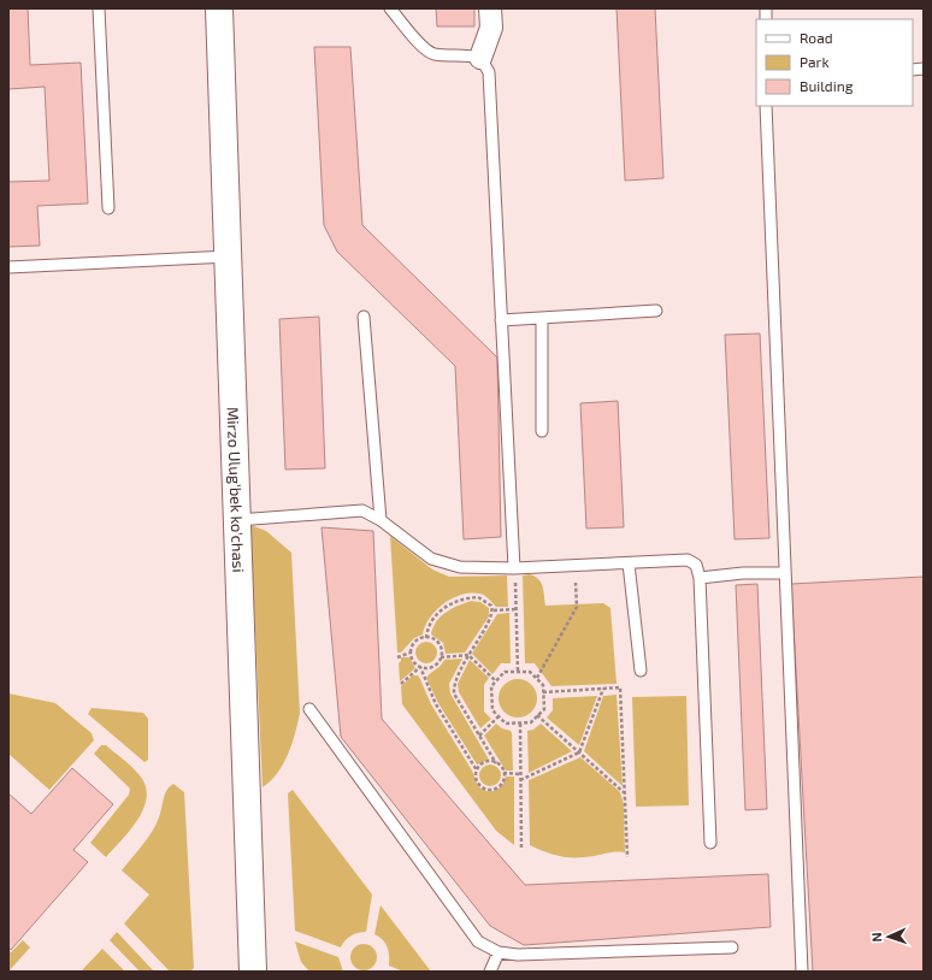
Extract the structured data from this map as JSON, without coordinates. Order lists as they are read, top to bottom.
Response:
{
  "streets": {
    "main road": ["Mirzo Ulug'bek ko'chasi"]
  },
  "legend": ["Road", "Park", "Building"],
  "north": "left"
}
